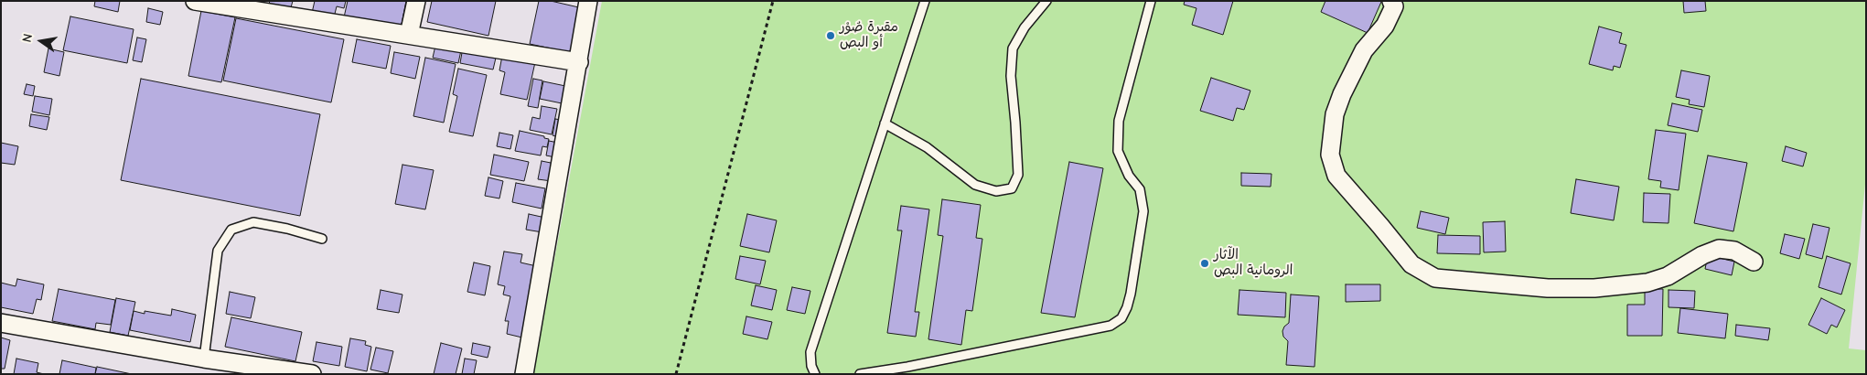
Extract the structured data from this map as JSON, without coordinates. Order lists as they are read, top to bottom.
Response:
{
  "places": ["مقبرة صُوْر أو البص", "الآثار الرومانية البص"],
  "north": "left"
}
